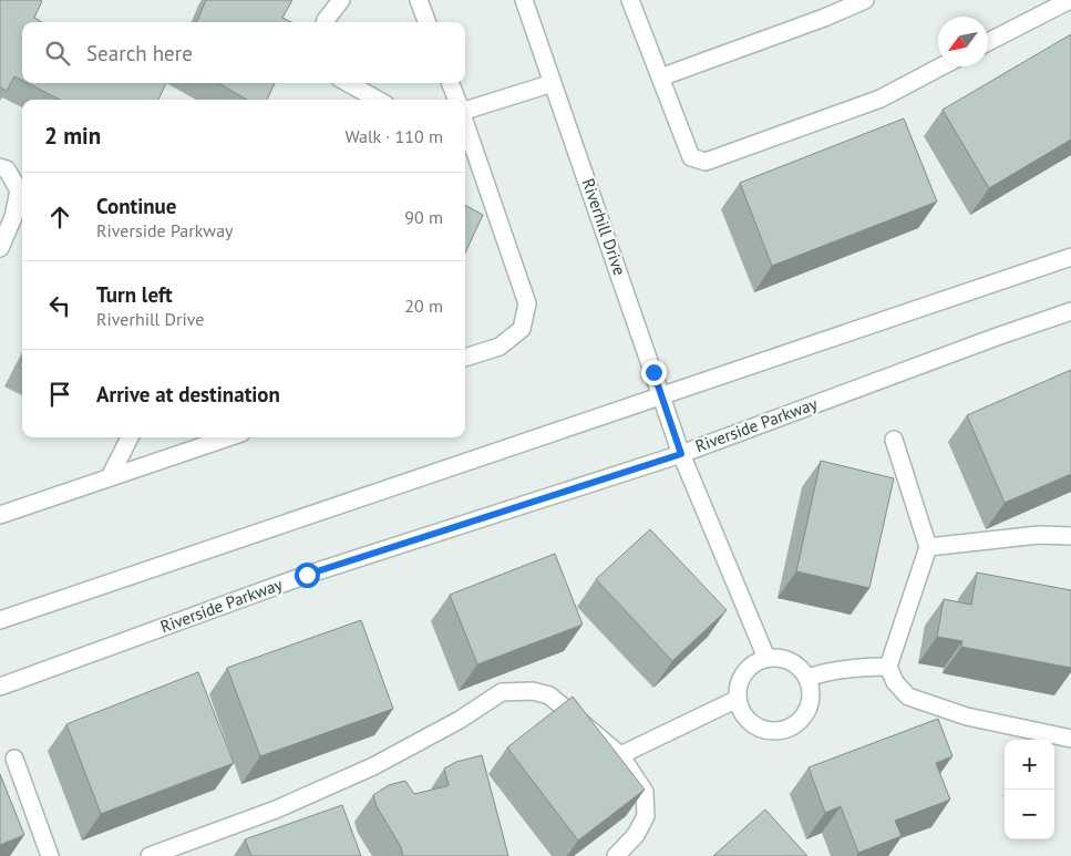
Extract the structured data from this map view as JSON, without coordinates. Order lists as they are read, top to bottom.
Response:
{
  "streets": {
    "street": ["Riverhill Drive", "Riverside Parkway"]
  },
  "crossings": [
    ["Riverhill Drive", "Riverside Parkway"]
  ],
  "north": "bottom left",
  "page": {
    "search": "Search here",
    "heading": ["2 min", "Walk · 110 m"],
    "list": [
      ["Continue", "Riverside Parkway", "90 m"],
      ["Turn left", "Riverhill Drive", "20 m"],
      "Arrive at destination"
    ],
    "map_buttons": ["+", "−"]
  }
}
